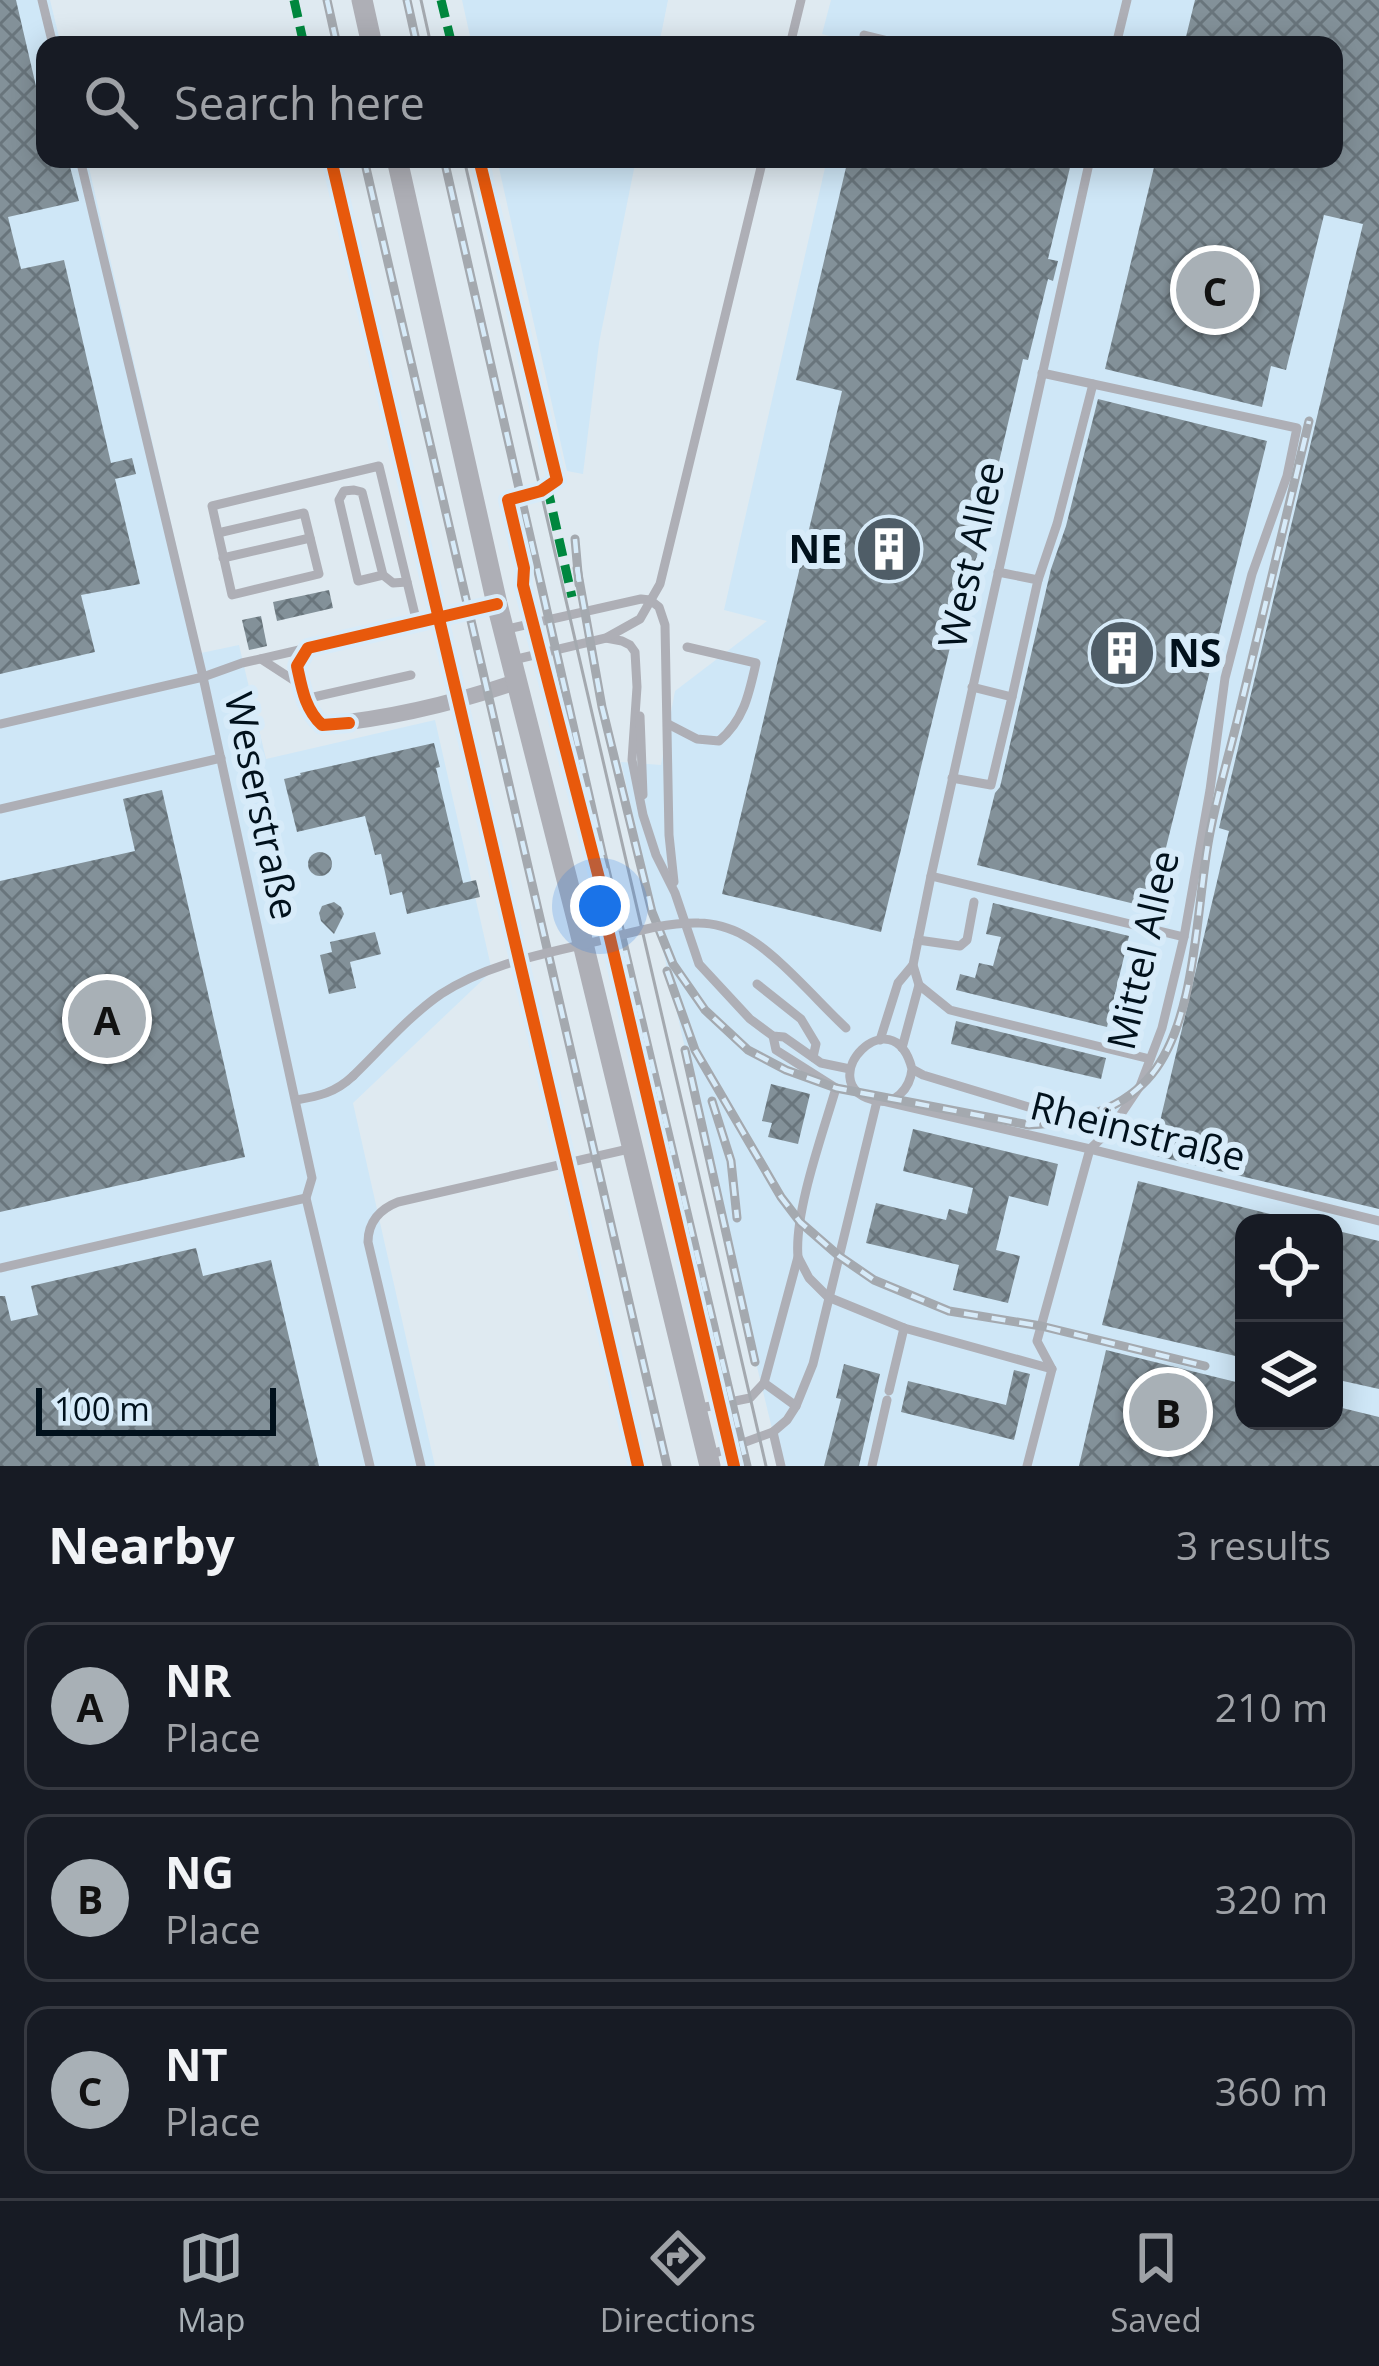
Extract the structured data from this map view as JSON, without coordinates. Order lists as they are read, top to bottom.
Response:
{
  "streets": {
    "lane": [
      "West Allee",
      "Weserstraße",
      "Mittel Allee",
      "Rheinstraße"
    ]
  },
  "crossings": [
    ["West Allee", "Rheinstraße"],
    ["Mittel Allee", "Rheinstraße"]
  ],
  "places": {
    "building": ["NE", "NS"]
  },
  "scale_bar": "100 m",
  "page": {
    "search": "Search here",
    "pins": ["C", "A", "B"],
    "scale": "100 m",
    "heading": ["Nearby", "3 results"],
    "list": [
      {
        "mark": "A",
        "name": "NR",
        "note": "Place",
        "value": "210 m"
      },
      {
        "mark": "B",
        "name": "NG",
        "note": "Place",
        "value": "320 m"
      },
      {
        "mark": "C",
        "name": "NT",
        "note": "Place",
        "value": "360 m"
      }
    ],
    "nav": ["Map", "Directions", "Saved"]
  }
}
